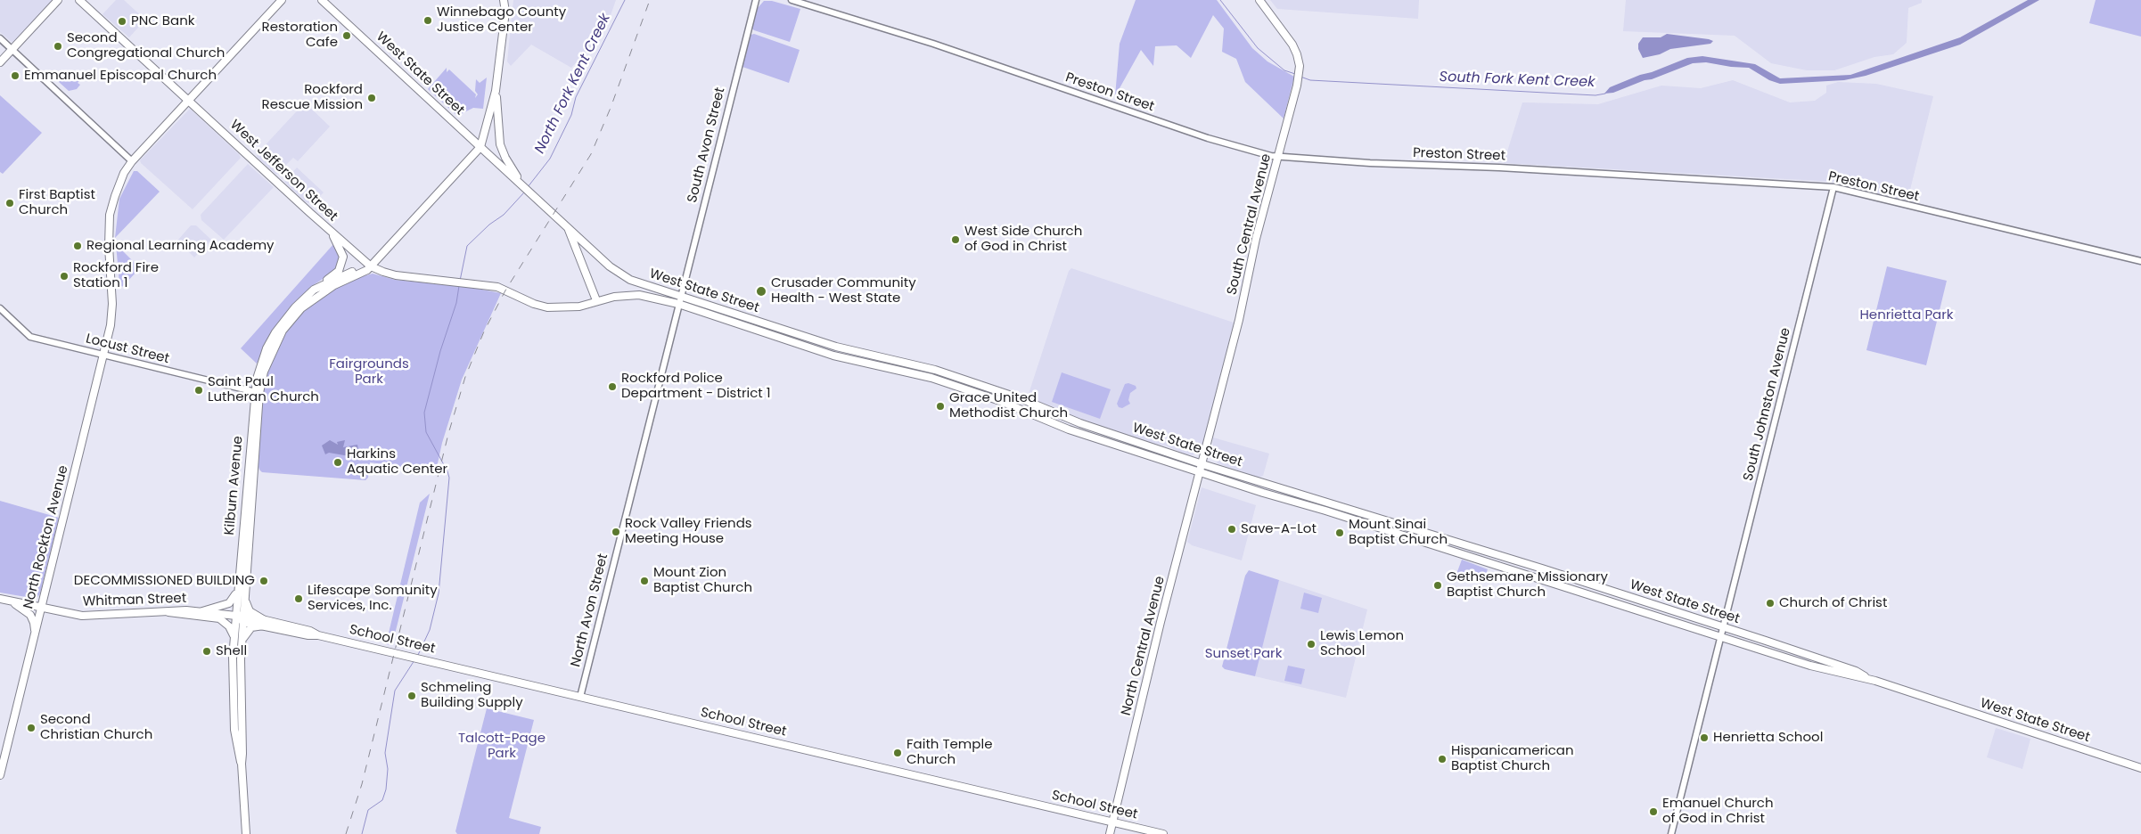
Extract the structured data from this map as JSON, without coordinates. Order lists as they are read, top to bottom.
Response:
{
  "streets": {
    "main road": [
      "West State Street",
      "West Jefferson Street",
      "South Central Avenue",
      "Kilburn Avenue",
      "North Rockton Avenue",
      "Whitman Street",
      "School Street",
      "North Central Avenue"
    ],
    "street": [
      "Preston Street",
      "South Avon Street",
      "Locust Street",
      "South Johnston Avenue",
      "North Avon Street"
    ]
  },
  "crossings": [
    ["West State Street", "South Avon Street"],
    ["West State Street", "West Jefferson Street"],
    ["West State Street", "South Central Avenue"],
    ["West State Street", "South Johnston Avenue"],
    ["West State Street", "Kilburn Avenue"],
    ["West State Street", "North Avon Street"],
    ["West State Street", "North Central Avenue"],
    ["Preston Street", "South Central Avenue"],
    ["Preston Street", "South Johnston Avenue"],
    ["South Avon Street", "North Avon Street"],
    ["West Jefferson Street", "Kilburn Avenue"],
    ["West Jefferson Street", "North Rockton Avenue"],
    ["South Central Avenue", "North Central Avenue"],
    ["Locust Street", "Kilburn Avenue"],
    ["Locust Street", "North Rockton Avenue"],
    ["Kilburn Avenue", "Whitman Street"],
    ["Kilburn Avenue", "School Street"],
    ["North Rockton Avenue", "Whitman Street"],
    ["Whitman Street", "School Street"],
    ["North Avon Street", "School Street"],
    ["School Street", "North Central Avenue"]
  ],
  "water": ["South Fork Kent Creek", "North Fork Kent Creek"],
  "parks": [
    "Henrietta Park",
    "Fairgrounds Park",
    "Sunset Park",
    "Talcott-Page Park"
  ],
  "places": [
    "Winnebago County Justice Center",
    "PNC Bank",
    "Restoration Cafe",
    "Second Congregational Church",
    "Emmanuel Episcopal Church",
    "Rockford Rescue Mission",
    "First Baptist Church",
    "West Side Church of God in Christ",
    "Regional Learning Academy",
    "Rockford Fire Station 1",
    "Crusader Community Health - West State",
    "Rockford Police Department - District 1",
    "Saint Paul Lutheran Church",
    "Grace United Methodist Church",
    "Harkins Aquatic Center",
    "Save-A-Lot",
    "Rock Valley Friends Meeting House",
    "Mount Sinai Baptist Church",
    "DECOMMISSIONED BUILDING",
    "Mount Zion Baptist Church",
    "Gethsemane Missionary Baptist Church",
    "Lifescape Somunity Services, Inc.",
    "Church of Christ",
    "Lewis Lemon School",
    "Shell",
    "Schmeling Building Supply",
    "Second Christian Church",
    "Henrietta School",
    "Faith Temple Church",
    "Hispanicamerican Baptist Church",
    "Emanuel Church of God in Christ"
  ]
}
